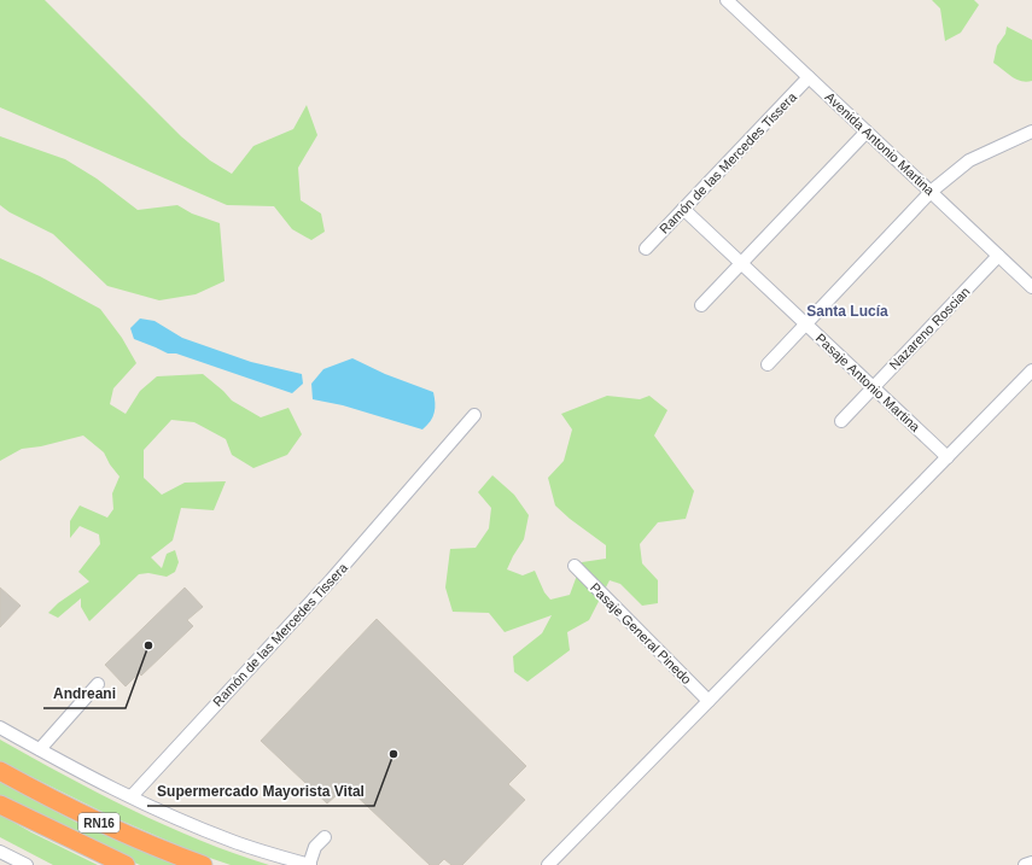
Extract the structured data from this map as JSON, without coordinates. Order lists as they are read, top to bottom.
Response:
{
  "streets": {
    "highway": ["RN16"],
    "street": [
      "Avenida Antonio Martina",
      "Ramón de las Mercedes Tissera",
      "Nazareno Roscian",
      "Pasaje Antonio Martina",
      "Pasaje General Pinedo"
    ]
  },
  "crossings": [
    ["Avenida Antonio Martina", "Ramón de las Mercedes Tissera"],
    ["Avenida Antonio Martina", "Nazareno Roscian"],
    ["Ramón de las Mercedes Tissera", "Pasaje Antonio Martina"],
    ["Nazareno Roscian", "Pasaje Antonio Martina"]
  ],
  "districts": ["Santa Lucía"],
  "places": ["Andreani", "Supermercado Mayorista Vital"]
}
